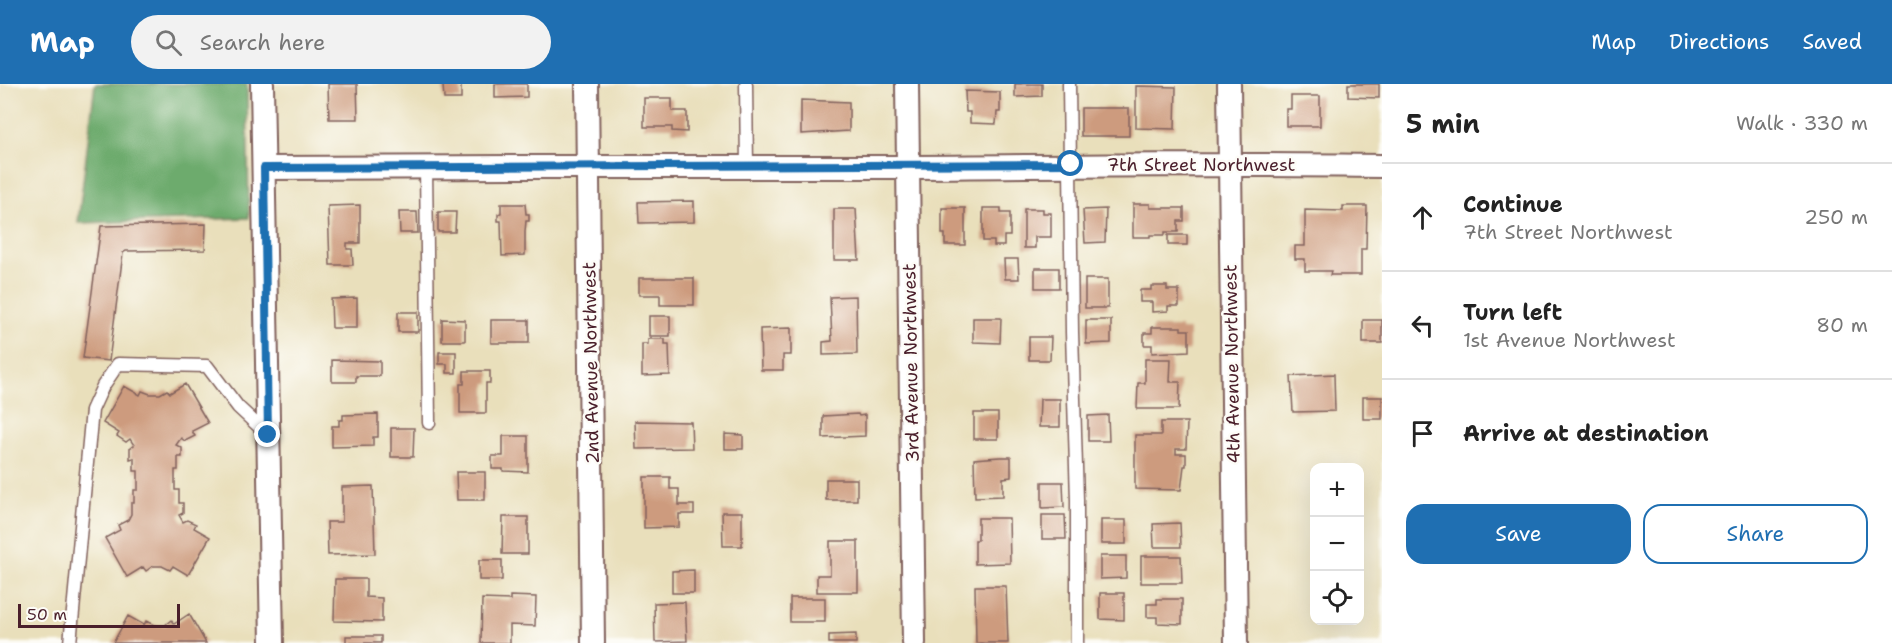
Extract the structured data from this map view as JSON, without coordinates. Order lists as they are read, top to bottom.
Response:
{
  "streets": {
    "street": [
      "7th Street Northwest",
      "2nd Avenue Northwest",
      "3rd Avenue Northwest",
      "4th Avenue Northwest"
    ]
  },
  "crossings": [
    ["7th Street Northwest", "2nd Avenue Northwest"],
    ["7th Street Northwest", "3rd Avenue Northwest"],
    ["7th Street Northwest", "4th Avenue Northwest"]
  ],
  "scale_bar": "50 m",
  "page": {
    "header": "Map",
    "search": "Search here",
    "nav": ["Map", "Directions", "Saved"],
    "heading": ["5 min", "Walk · 330 m"],
    "list": [
      ["Continue", "7th Street Northwest", "250 m"],
      ["Turn left", "1st Avenue Northwest", "80 m"],
      "Arrive at destination"
    ],
    "map_buttons": ["+", "−"],
    "buttons": ["Save", "Share"],
    "scale": "50 m"
  }
}
